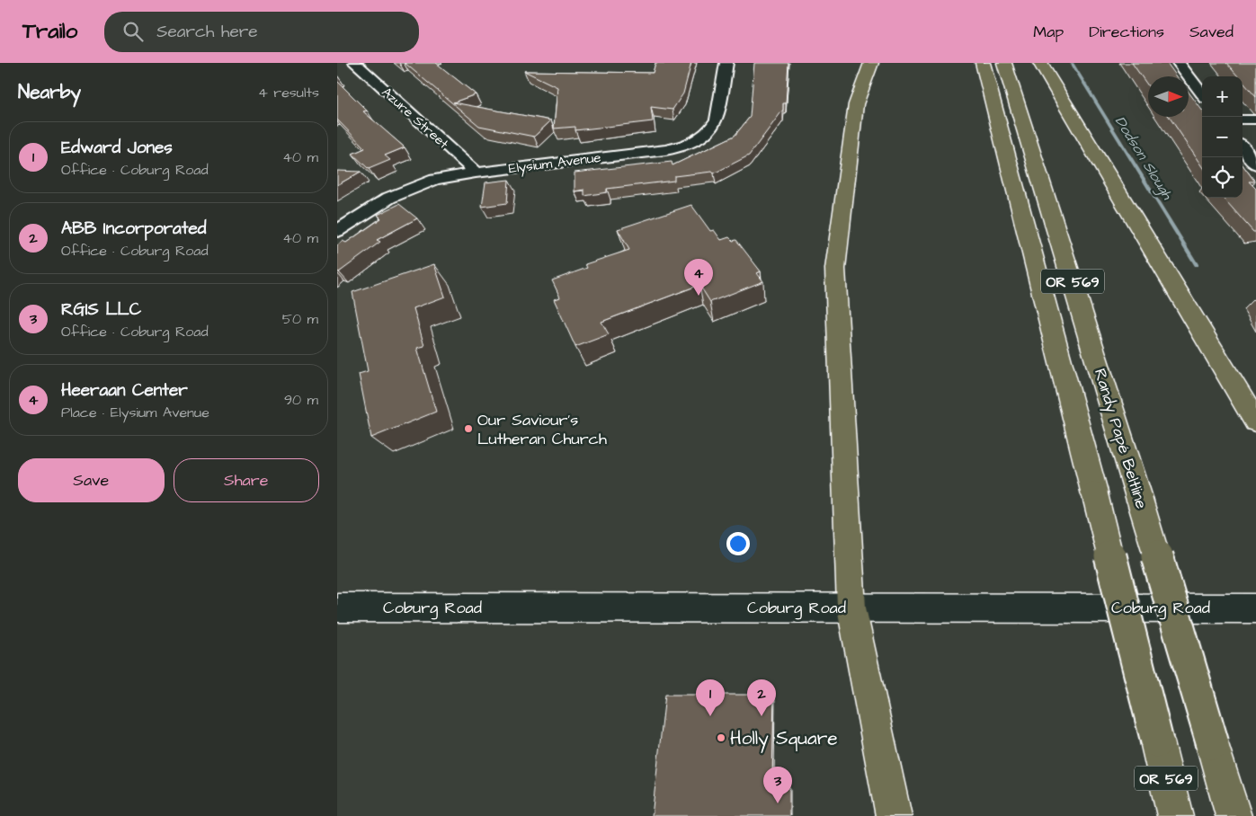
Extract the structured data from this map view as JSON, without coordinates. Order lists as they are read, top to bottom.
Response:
{
  "streets": {
    "highway": ["OR 569", "Randy Papé Beltline"],
    "main road": ["Coburg Road"],
    "street": ["Azure Street", "Elysium Avenue"]
  },
  "crossings": [
    ["Azure Street", "Elysium Avenue"]
  ],
  "water": ["Dodson Slough"],
  "places": ["Our Saviour's Lutheran Church", "Holly Square"],
  "north": "right",
  "page": {
    "header": "Trailo",
    "search": "Search here",
    "nav": ["Map", "Directions", "Saved"],
    "heading": ["Nearby", "4 results"],
    "map_buttons": ["+", "−"],
    "list": [
      {
        "mark": "1",
        "name": "Edward Jones",
        "note": "Office · Coburg Road",
        "value": "40 m"
      },
      {
        "mark": "2",
        "name": "ABB Incorporated",
        "note": "Office · Coburg Road",
        "value": "40 m"
      },
      {
        "mark": "3",
        "name": "RGIS LLC",
        "note": "Office · Coburg Road",
        "value": "50 m"
      },
      {
        "mark": "4",
        "name": "Heeraan Center",
        "note": "Place · Elysium Avenue",
        "value": "90 m"
      }
    ],
    "pins": [
      "4",
      "1",
      "2",
      "3"
    ],
    "buttons": ["Save", "Share"]
  }
}
